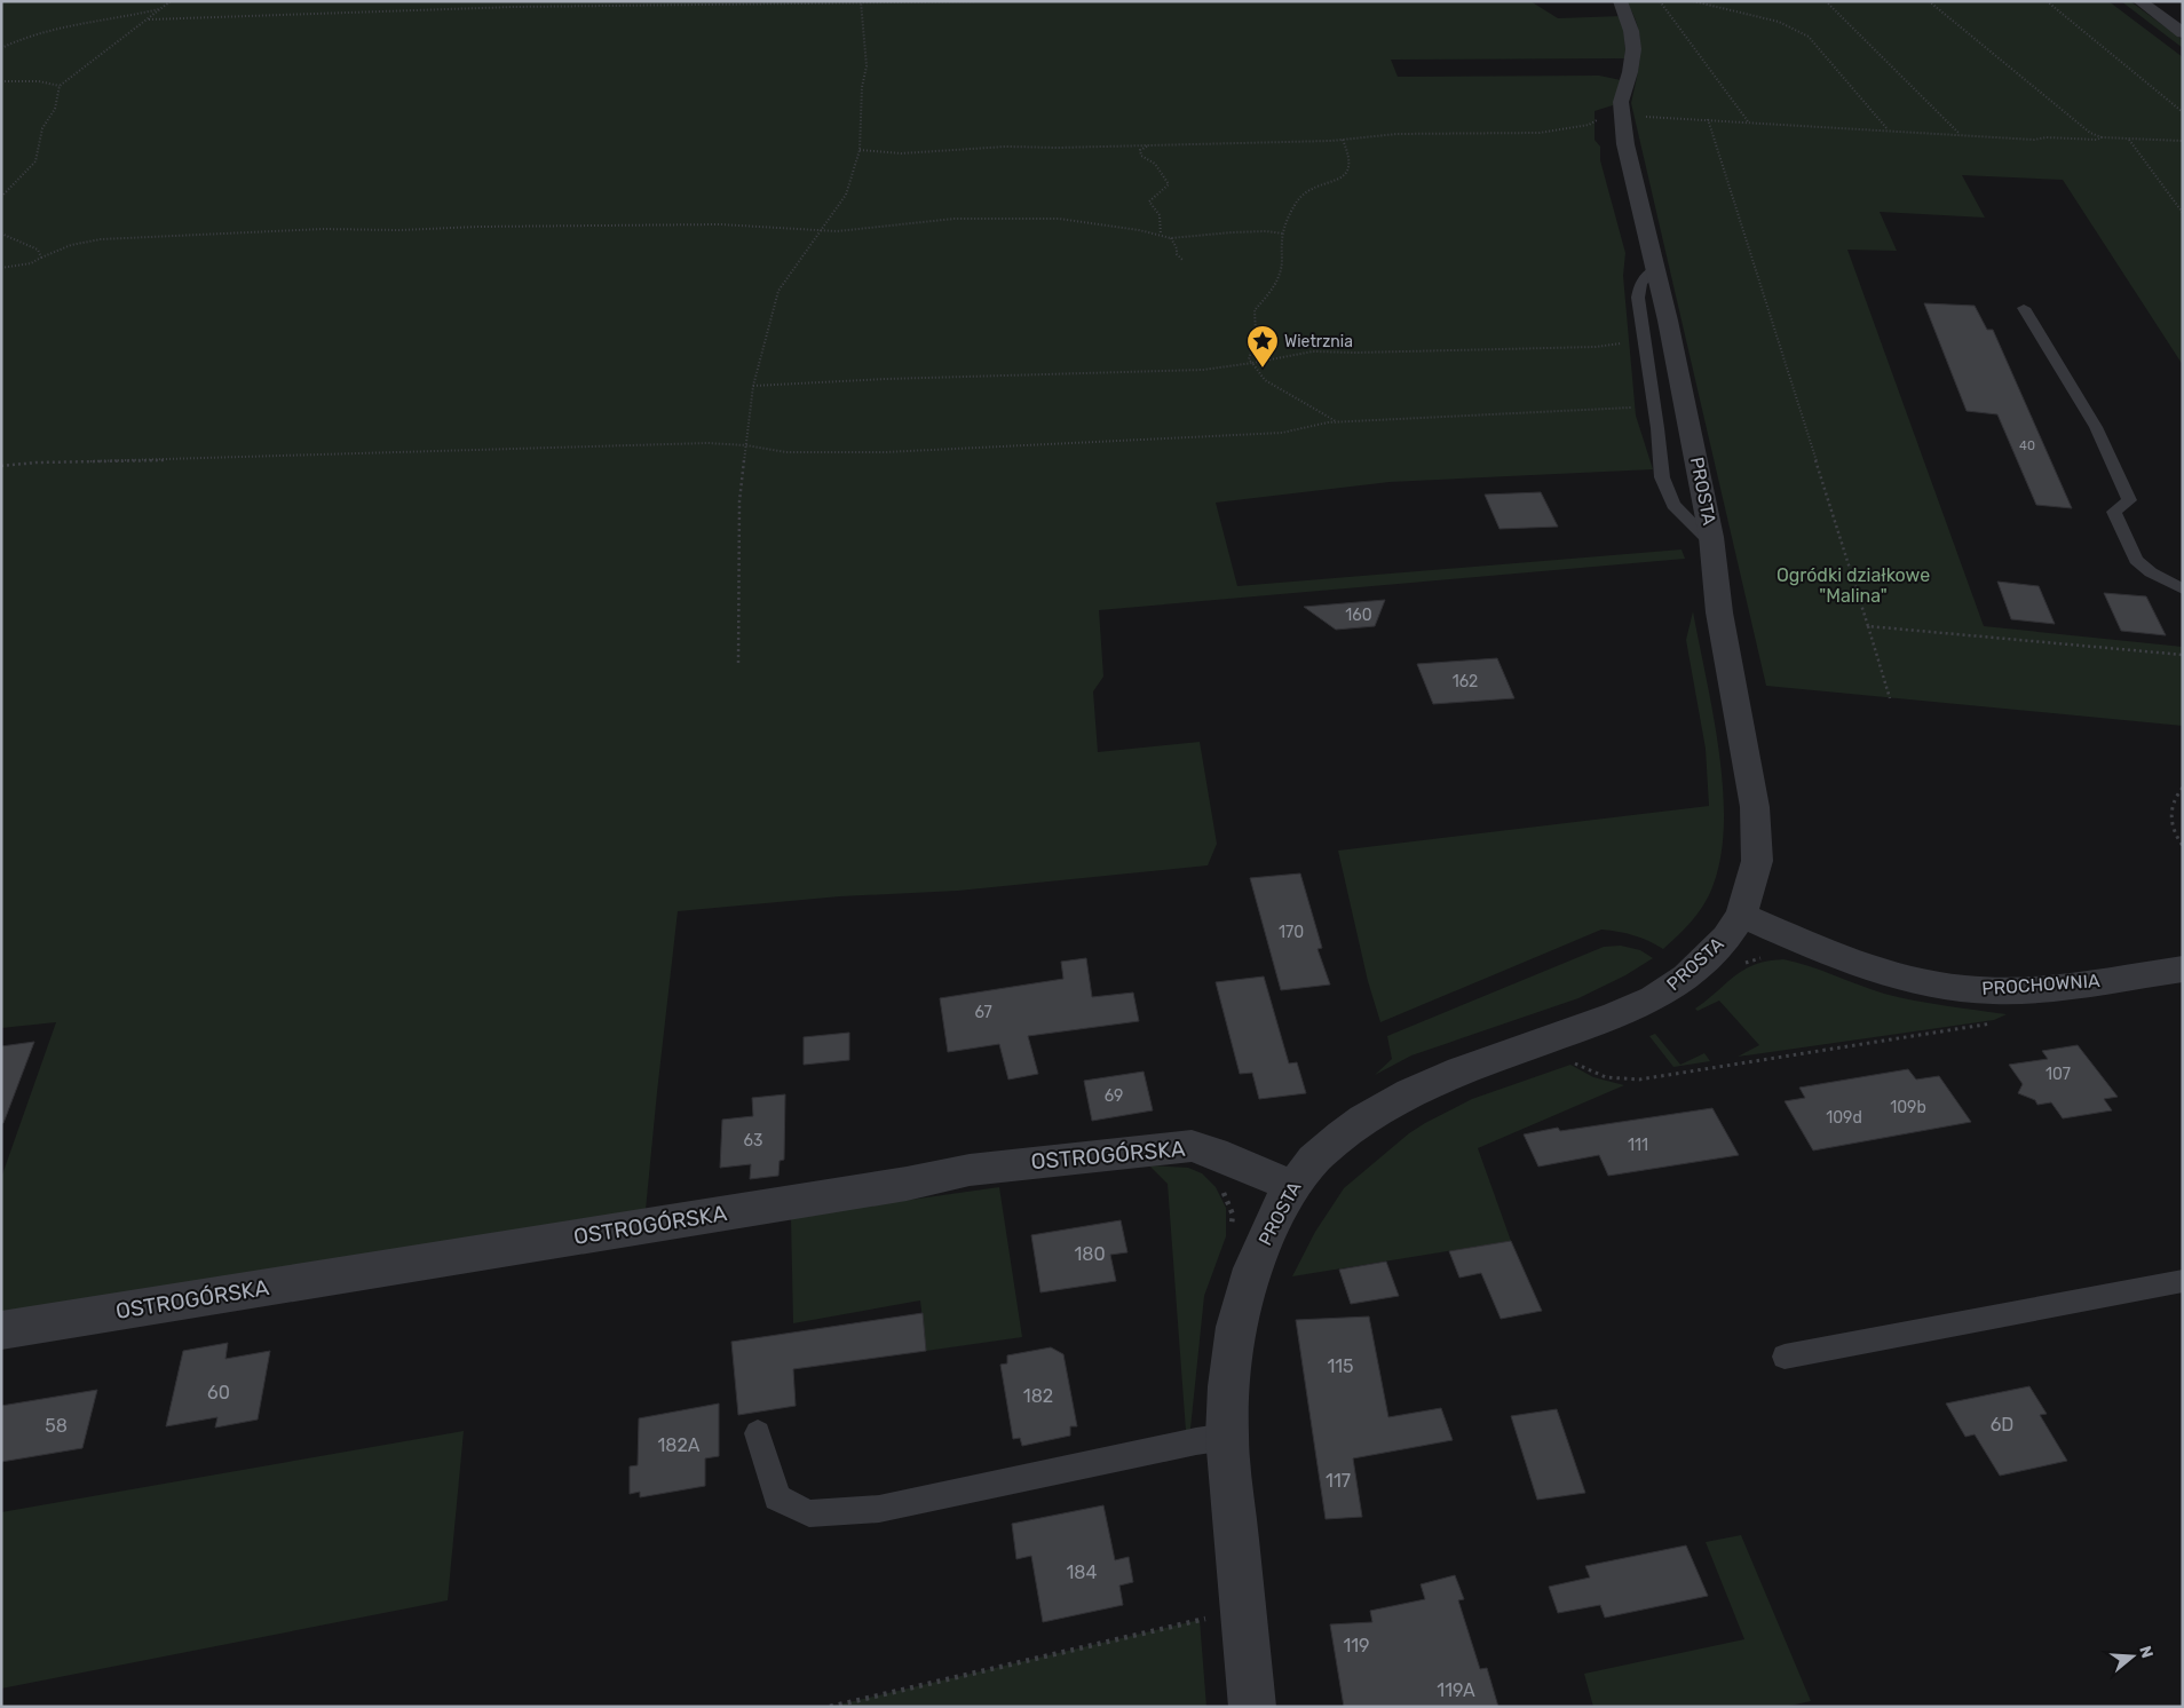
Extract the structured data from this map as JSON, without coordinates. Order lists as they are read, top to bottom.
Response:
{
  "streets": {
    "street": ["PROSTA", "PROCHOWNIA", "OSTROGÓRSKA"]
  },
  "crossings": [
    ["PROSTA", "PROCHOWNIA"],
    ["PROSTA", "OSTROGÓRSKA"]
  ],
  "parks": ["Ogródki działkowe \"Malina\""],
  "places": {
    "place": ["Wietrznia"]
  },
  "house_numbers": [
    "40",
    "160",
    "162",
    "170",
    "67",
    "107",
    "69",
    "109b",
    "109d",
    "63",
    "111",
    "180",
    "115",
    "60",
    "182",
    "6D",
    "58",
    "182A",
    "117",
    "184",
    "119",
    "119A"
  ],
  "north": "right"
}
